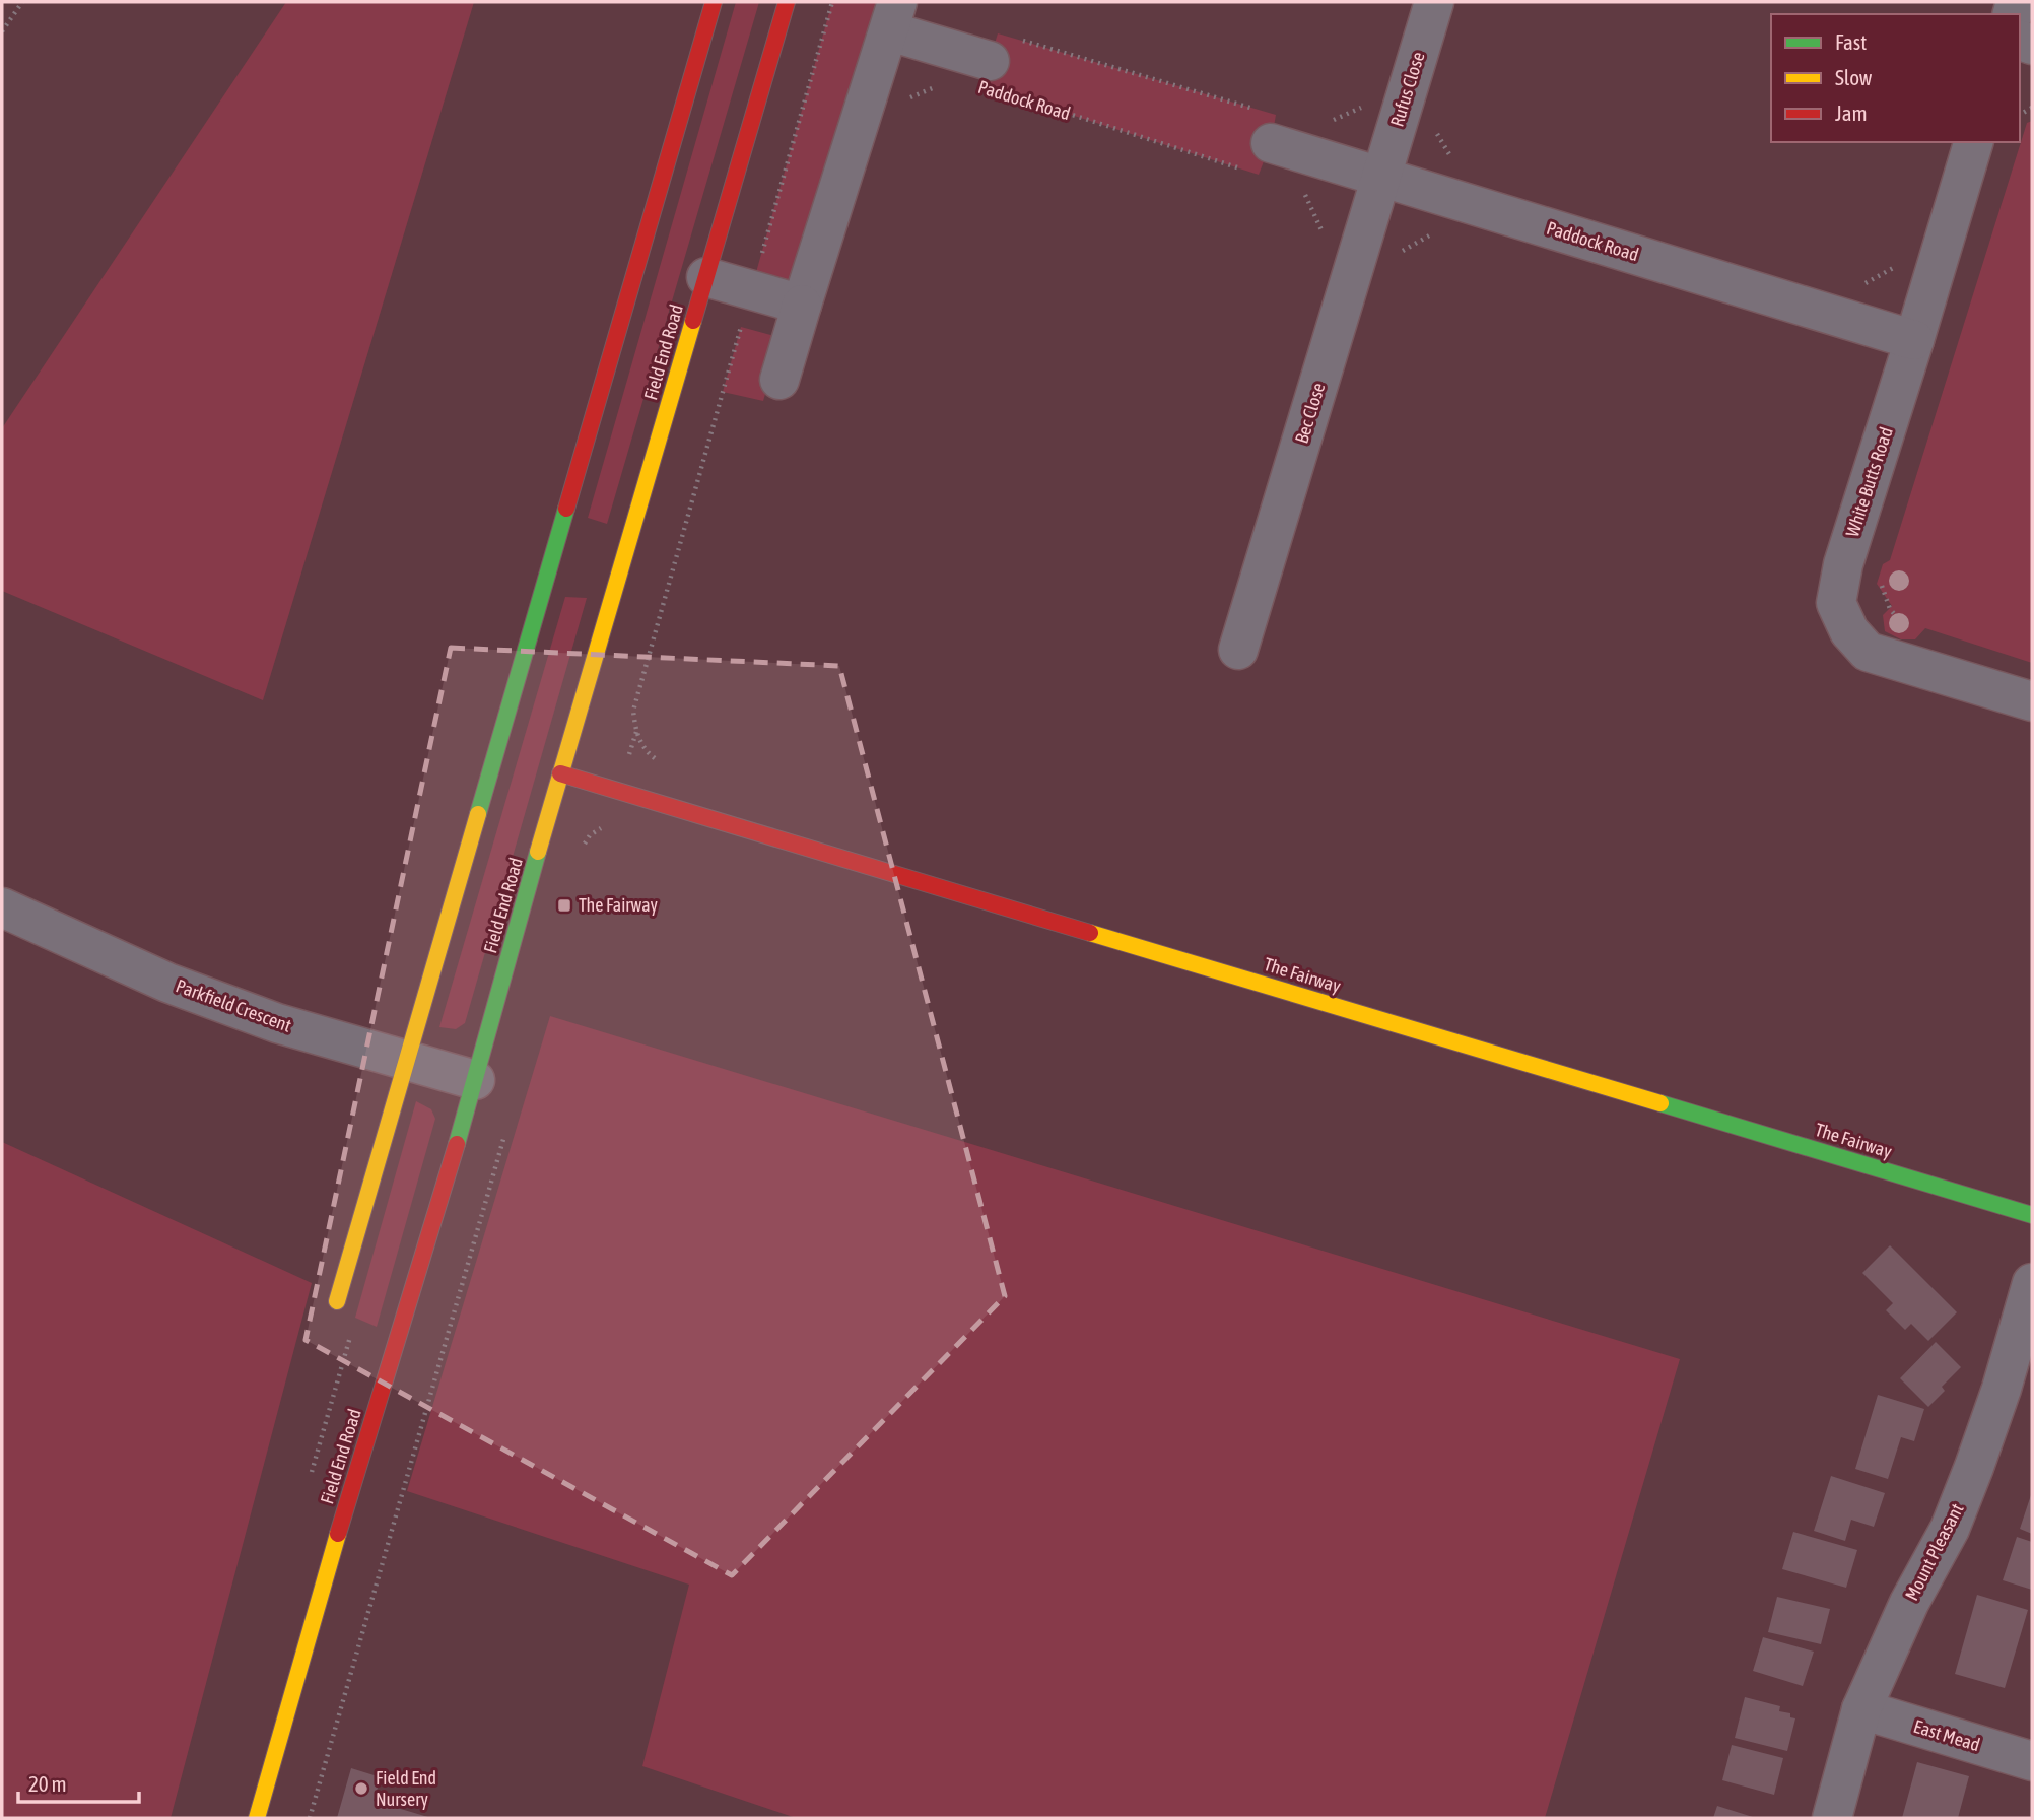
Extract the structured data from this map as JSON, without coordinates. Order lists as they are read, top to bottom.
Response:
{
  "streets": {
    "street": [
      "Rufus Close",
      "Paddock Road",
      "Field End Road",
      "Bec Close",
      "White Butts Road",
      "The Fairway",
      "Parkfield Crescent",
      "Mount Pleasant",
      "East Mead"
    ]
  },
  "crossings": [
    ["Rufus Close", "Paddock Road"],
    ["Rufus Close", "Bec Close"],
    ["Paddock Road", "Bec Close"],
    ["Paddock Road", "White Butts Road"],
    ["Field End Road", "The Fairway"],
    ["Field End Road", "Parkfield Crescent"],
    ["Mount Pleasant", "East Mead"]
  ],
  "places": {
    "transit": ["The Fairway"],
    "other": ["Field End Nursery"]
  },
  "legend": ["Fast", "Slow", "Jam"],
  "scale_bar": "20 m"
}
